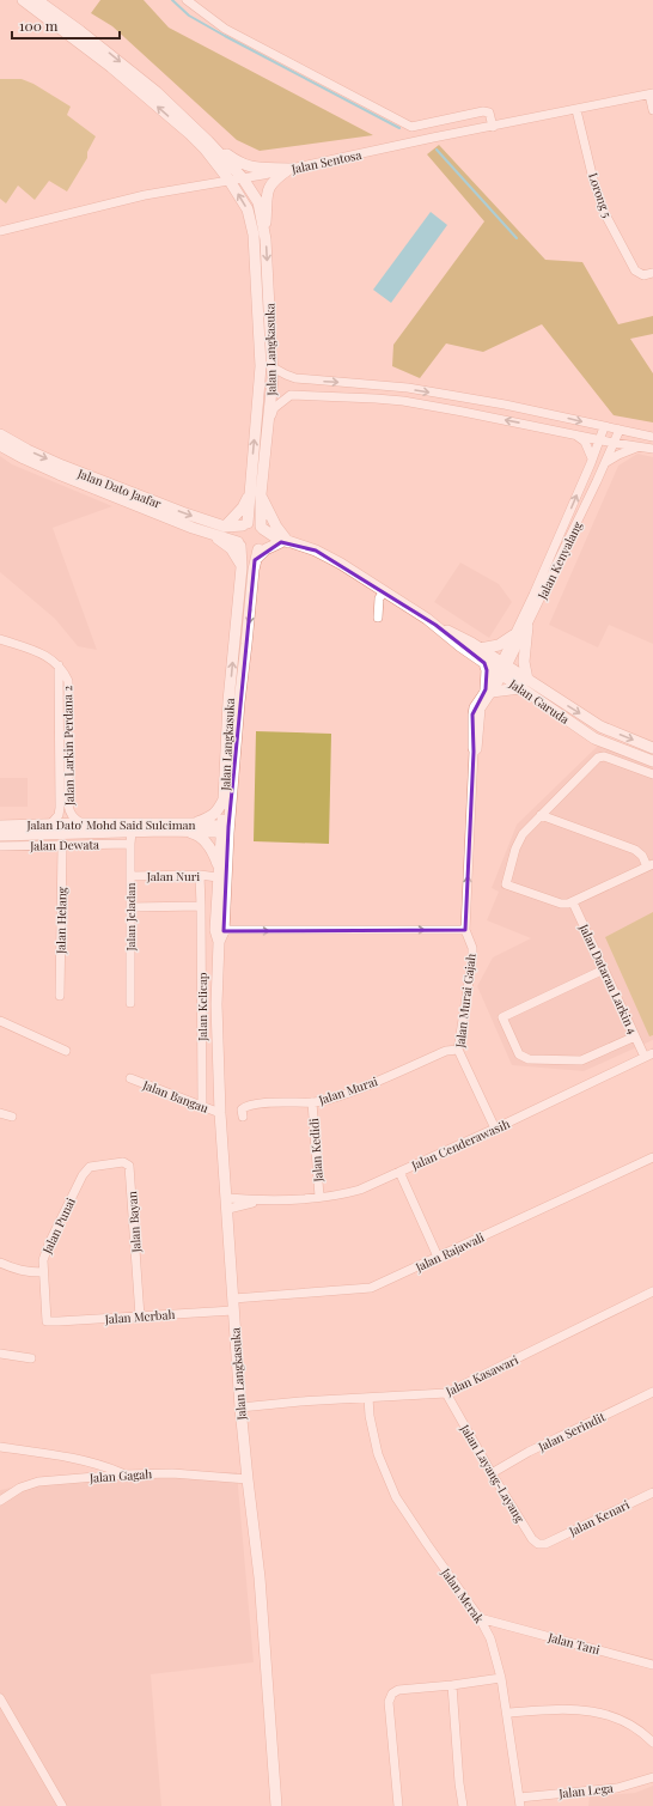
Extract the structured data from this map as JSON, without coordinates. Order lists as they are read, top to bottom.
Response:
{
  "streets": {
    "main road": [
      "Jalan Langkasuka",
      "Jalan Dato Jaafar",
      "Jalan Garuda",
      "Jalan Dato' Mohd Said Suleiman"
    ],
    "street": [
      "Jalan Sentosa",
      "Lorong 5",
      "Jalan Kenyalang",
      "Jalan Larkin Perdana 2",
      "Jalan Dewata",
      "Jalan Nuri",
      "Jalan Jeladan",
      "Jalan Helang",
      "Jalan Dataran Larkin 4",
      "Jalan Murai Gajah",
      "Jalan Kelicap",
      "Jalan Murai",
      "Jalan Bangau",
      "Jalan Cenderawasih",
      "Jalan Kedidi",
      "Jalan Bayan",
      "Jalan Punai",
      "Jalan Rajawali",
      "Jalan Merbah",
      "Jalan Kasawari",
      "Jalan Serindit",
      "Jalan Layang-Layang",
      "Jalan Gagah",
      "Jalan Kenari",
      "Jalan Merak",
      "Jalan Tani",
      "Jalan Lega"
    ]
  },
  "crossings": [
    ["Jalan Sentosa", "Lorong 5"],
    ["Jalan Sentosa", "Jalan Langkasuka"],
    ["Jalan Langkasuka", "Jalan Dato Jaafar"],
    ["Jalan Langkasuka", "Jalan Garuda"],
    ["Jalan Langkasuka", "Jalan Dato' Mohd Said Suleiman"],
    ["Jalan Langkasuka", "Jalan Nuri"],
    ["Jalan Langkasuka", "Jalan Bangau"],
    ["Jalan Langkasuka", "Jalan Cenderawasih"],
    ["Jalan Langkasuka", "Jalan Rajawali"],
    ["Jalan Langkasuka", "Jalan Merbah"],
    ["Jalan Langkasuka", "Jalan Kasawari"],
    ["Jalan Langkasuka", "Jalan Gagah"],
    ["Jalan Dato Jaafar", "Jalan Garuda"],
    ["Jalan Kenyalang", "Jalan Garuda"],
    ["Jalan Kenyalang", "Jalan Murai Gajah"],
    ["Jalan Garuda", "Jalan Murai Gajah"],
    ["Jalan Larkin Perdana 2", "Jalan Dato' Mohd Said Suleiman"],
    ["Jalan Dato' Mohd Said Suleiman", "Jalan Jeladan"],
    ["Jalan Dewata", "Jalan Jeladan"],
    ["Jalan Dewata", "Jalan Helang"],
    ["Jalan Nuri", "Jalan Jeladan"],
    ["Jalan Nuri", "Jalan Kelicap"],
    ["Jalan Dataran Larkin 4", "Jalan Cenderawasih"],
    ["Jalan Murai Gajah", "Jalan Murai"],
    ["Jalan Murai Gajah", "Jalan Cenderawasih"],
    ["Jalan Kelicap", "Jalan Bangau"],
    ["Jalan Murai", "Jalan Kedidi"],
    ["Jalan Cenderawasih", "Jalan Kedidi"],
    ["Jalan Bayan", "Jalan Punai"],
    ["Jalan Bayan", "Jalan Merbah"],
    ["Jalan Punai", "Jalan Merbah"],
    ["Jalan Kasawari", "Jalan Layang-Layang"],
    ["Jalan Kasawari", "Jalan Merak"],
    ["Jalan Serindit", "Jalan Layang-Layang"],
    ["Jalan Layang-Layang", "Jalan Kenari"],
    ["Jalan Merak", "Jalan Tani"],
    ["Jalan Merak", "Jalan Lega"]
  ],
  "one_way": ["Jalan Murai Gajah"],
  "scale_bar": "100 m"
}
